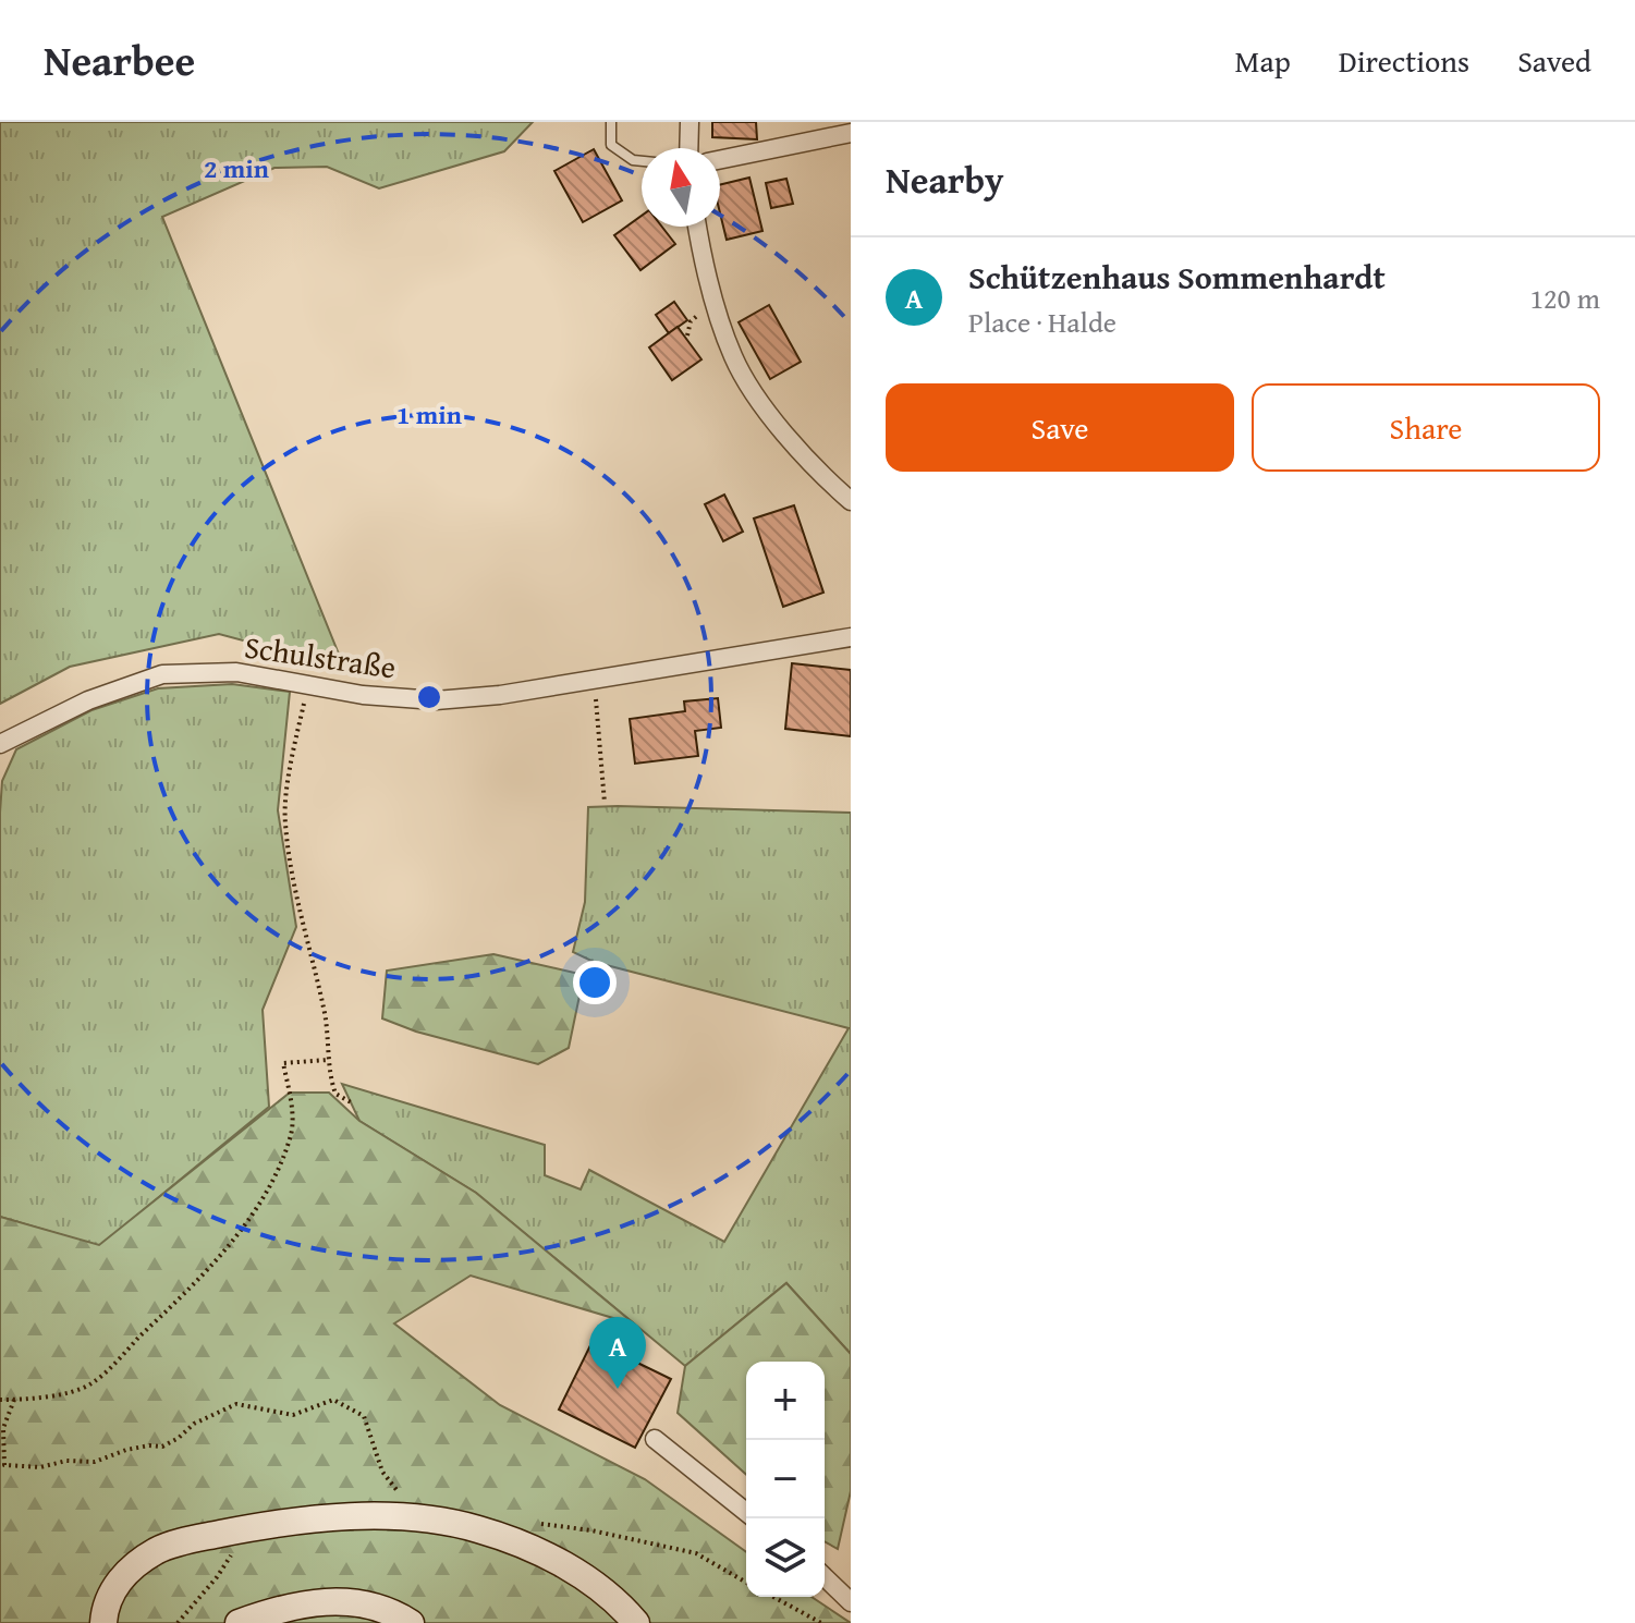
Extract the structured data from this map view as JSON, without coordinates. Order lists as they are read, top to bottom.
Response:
{
  "streets": {
    "street": ["Schulstraße"]
  },
  "north": "top",
  "page": {
    "header": "Nearbee",
    "nav": ["Map", "Directions", "Saved"],
    "heading": "Nearby",
    "list": [
      {
        "mark": "A",
        "name": "Schützenhaus Sommenhardt",
        "note": "Place · Halde",
        "value": "120 m"
      }
    ],
    "buttons": ["Save", "Share"],
    "pins": "A",
    "map_buttons": ["+", "−"]
  },
  "rings": ["2 min", "1 min"]
}
